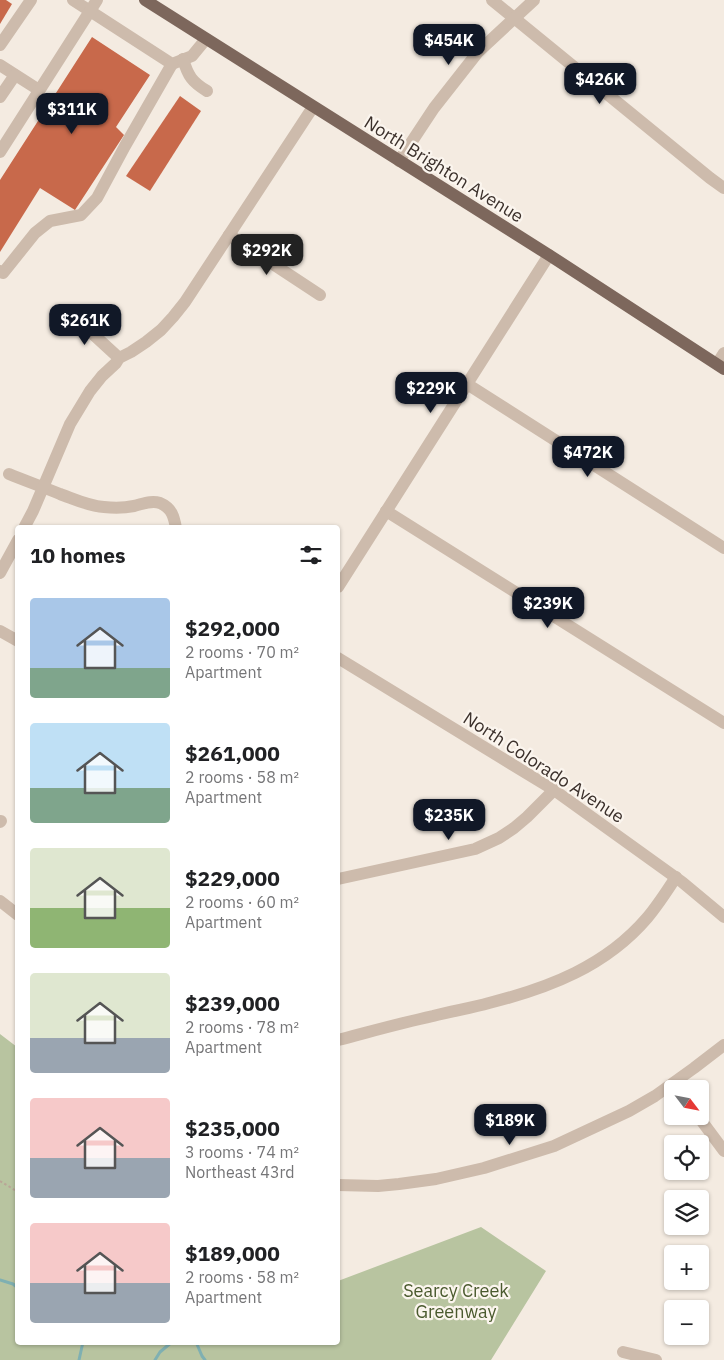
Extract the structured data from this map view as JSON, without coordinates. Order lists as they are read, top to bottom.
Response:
{
  "streets": {
    "main road": ["North Brighton Avenue"],
    "street": ["North Colorado Avenue"]
  },
  "parks": ["Searcy Creek Greenway"],
  "north": "bottom right",
  "page": {
    "price": [
      "$454K",
      "$426K",
      "$311K",
      "$292K",
      "$261K",
      "$229K",
      "$472K",
      "$239K",
      "$235K",
      "$189K"
    ],
    "heading": "10 homes",
    "list": [
      {
        "name": "$292,000",
        "note": "2 rooms · 70 m² · Apartment"
      },
      {
        "name": "$261,000",
        "note": "2 rooms · 58 m² · Apartment"
      },
      {
        "name": "$229,000",
        "note": "2 rooms · 60 m² · Apartment"
      },
      {
        "name": "$239,000",
        "note": "2 rooms · 78 m² · Apartment"
      },
      {
        "name": "$235,000",
        "note": "3 rooms · 74 m² · Northeast 43rd"
      },
      {
        "name": "$189,000",
        "note": "2 rooms · 58 m² · Apartment"
      }
    ],
    "map_buttons": ["+", "−"]
  }
}
